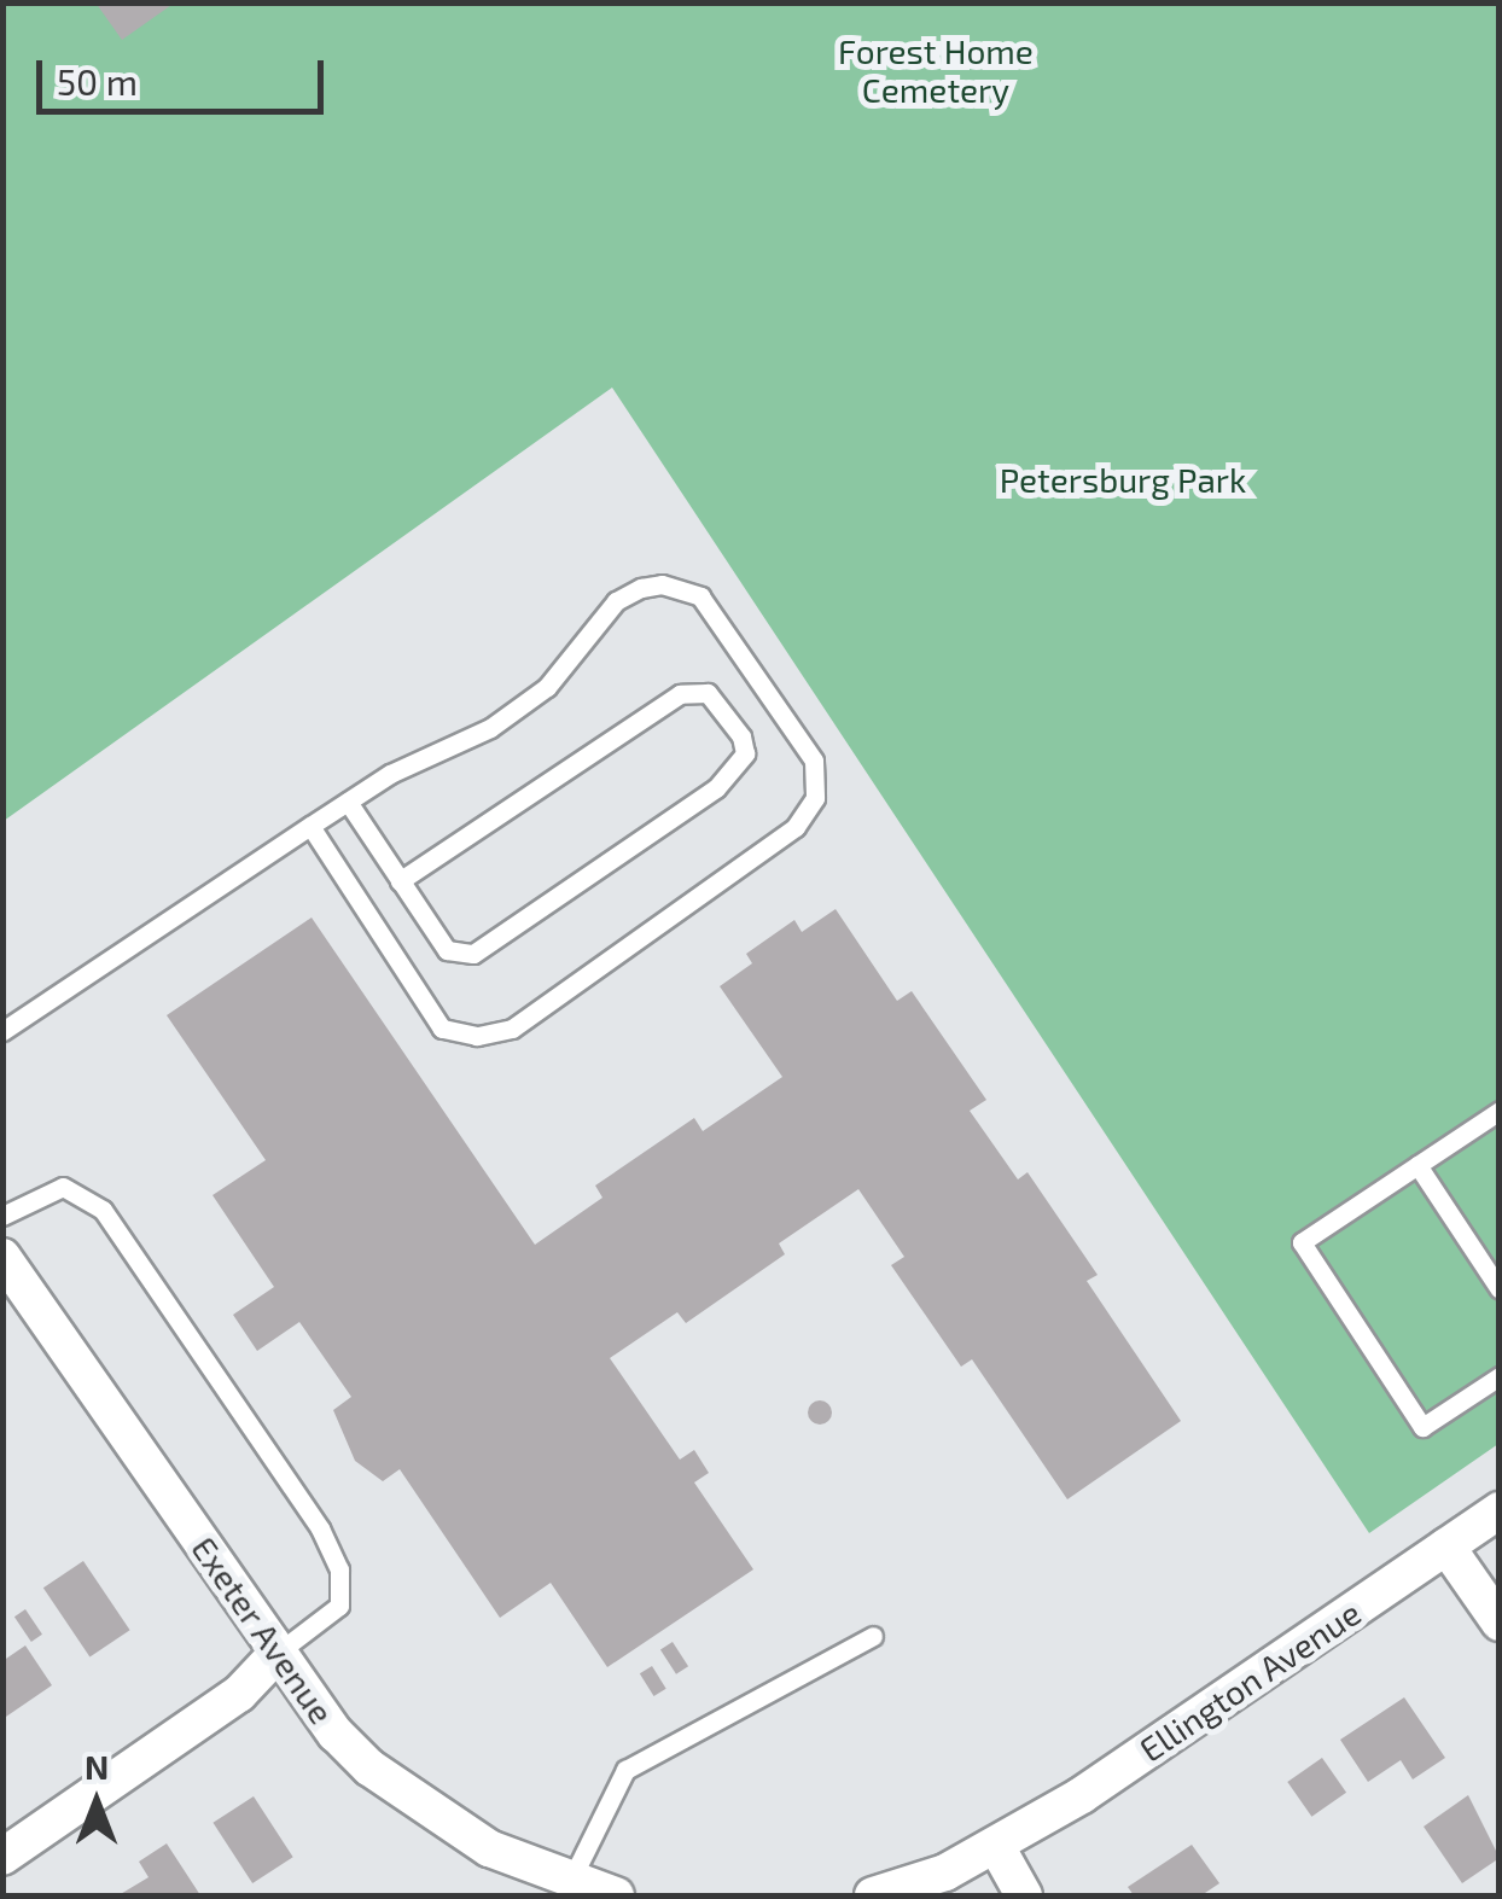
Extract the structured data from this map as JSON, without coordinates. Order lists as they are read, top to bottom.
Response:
{
  "streets": {
    "street": ["Exeter Avenue", "Ellington Avenue"]
  },
  "parks": ["Forest Home Cemetery", "Petersburg Park"],
  "scale_bar": "50 m",
  "north": "top"
}
